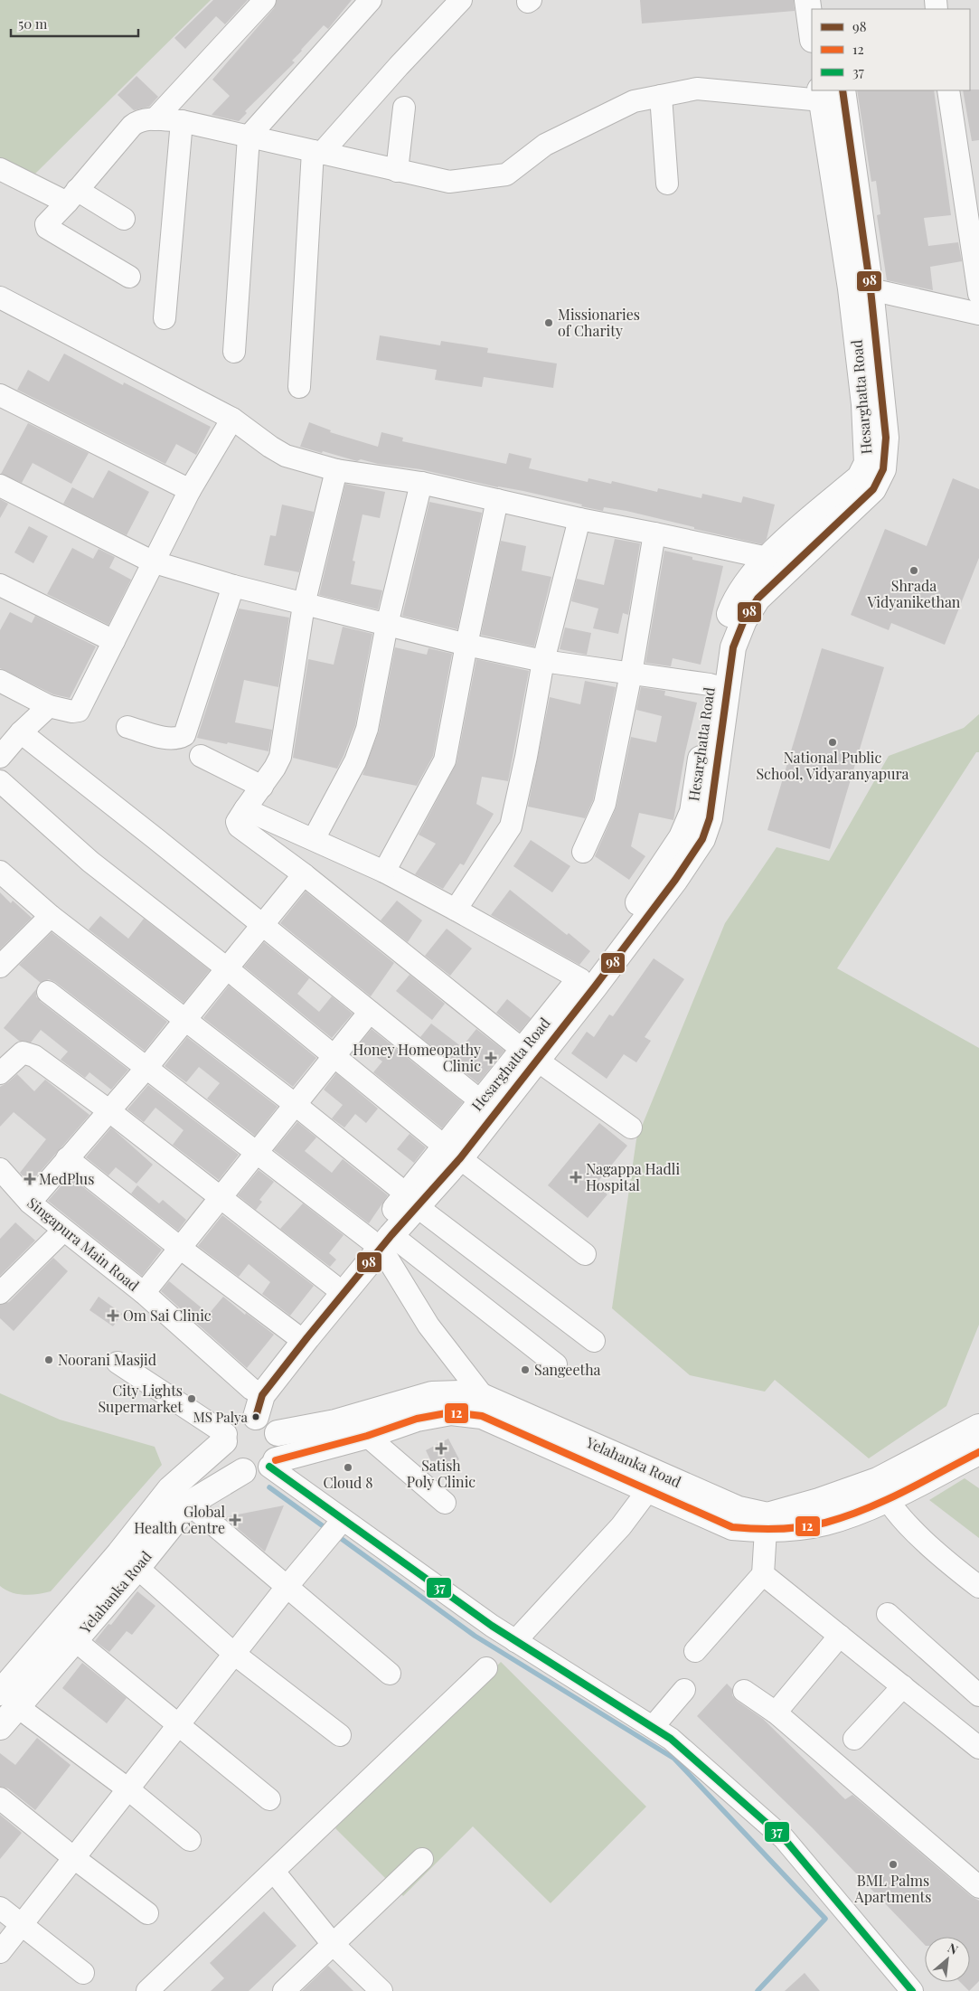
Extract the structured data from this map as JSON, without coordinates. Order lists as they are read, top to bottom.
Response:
{
  "streets": {
    "main road": ["Hesarghatta Road", "Yelahanka Road"],
    "street": ["Singapura Main Road"]
  },
  "crossings": [
    ["Hesarghatta Road", "Singapura Main Road"],
    ["Hesarghatta Road", "Yelahanka Road"],
    ["Singapura Main Road", "Yelahanka Road"]
  ],
  "places": {
    "other": [
      "Missionaries of Charity",
      "Shrada Vidyanikethan",
      "National Public School, Vidyaranyapura",
      "Noorani Masjid",
      "Sangeetha",
      "City Lights Supermarket",
      "MS Palya",
      "Cloud 8",
      "BML Palms Apartments"
    ],
    "health": [
      "Honey Homeopathy Clinic",
      "Nagappa Hadli Hospital",
      "MedPlus",
      "Om Sai Clinic",
      "Satish Poly Clinic",
      "Global Health Centre"
    ]
  },
  "lines": ["transit line 98", "transit line 12", "transit line 37"],
  "legend": ["98", "12", "37"],
  "scale_bar": "50 m",
  "north": "top right"
}
